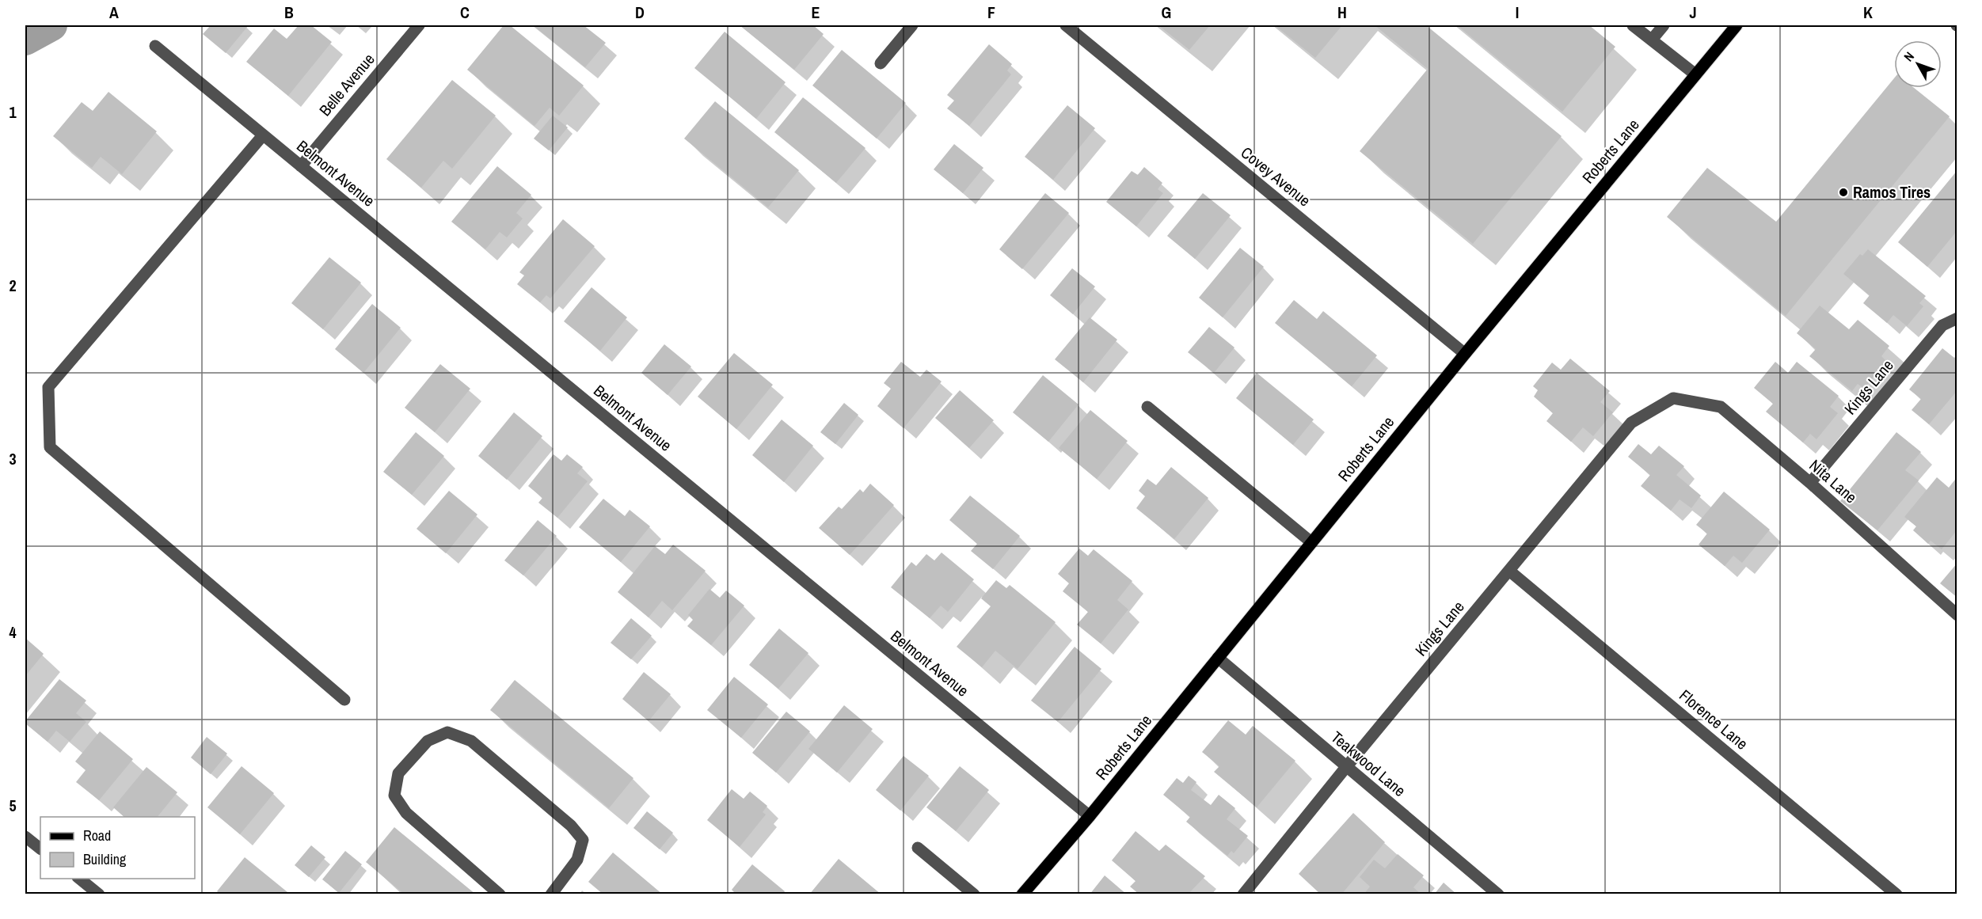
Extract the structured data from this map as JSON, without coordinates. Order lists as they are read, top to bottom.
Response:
{
  "streets": {
    "main road": ["Roberts Lane"],
    "street": [
      "Belle Avenue",
      "Belmont Avenue",
      "Covey Avenue",
      "Kings Lane",
      "Nita Lane",
      "Florence Lane",
      "Teakwood Lane"
    ]
  },
  "crossings": [
    ["Belle Avenue", "Belmont Avenue"],
    ["Roberts Lane", "Belmont Avenue"],
    ["Roberts Lane", "Covey Avenue"],
    ["Roberts Lane", "Teakwood Lane"],
    ["Kings Lane", "Nita Lane"],
    ["Kings Lane", "Florence Lane"],
    ["Kings Lane", "Teakwood Lane"]
  ],
  "places": ["Ramos Tires"],
  "legend": ["Road", "Building"],
  "north": "top left",
  "grid": {
    "columns": [
      "A",
      "B",
      "C",
      "D",
      "E",
      "F",
      "G",
      "H",
      "I",
      "J",
      "K"
    ],
    "rows": [
      "1",
      "2",
      "3",
      "4",
      "5"
    ]
  }
}
